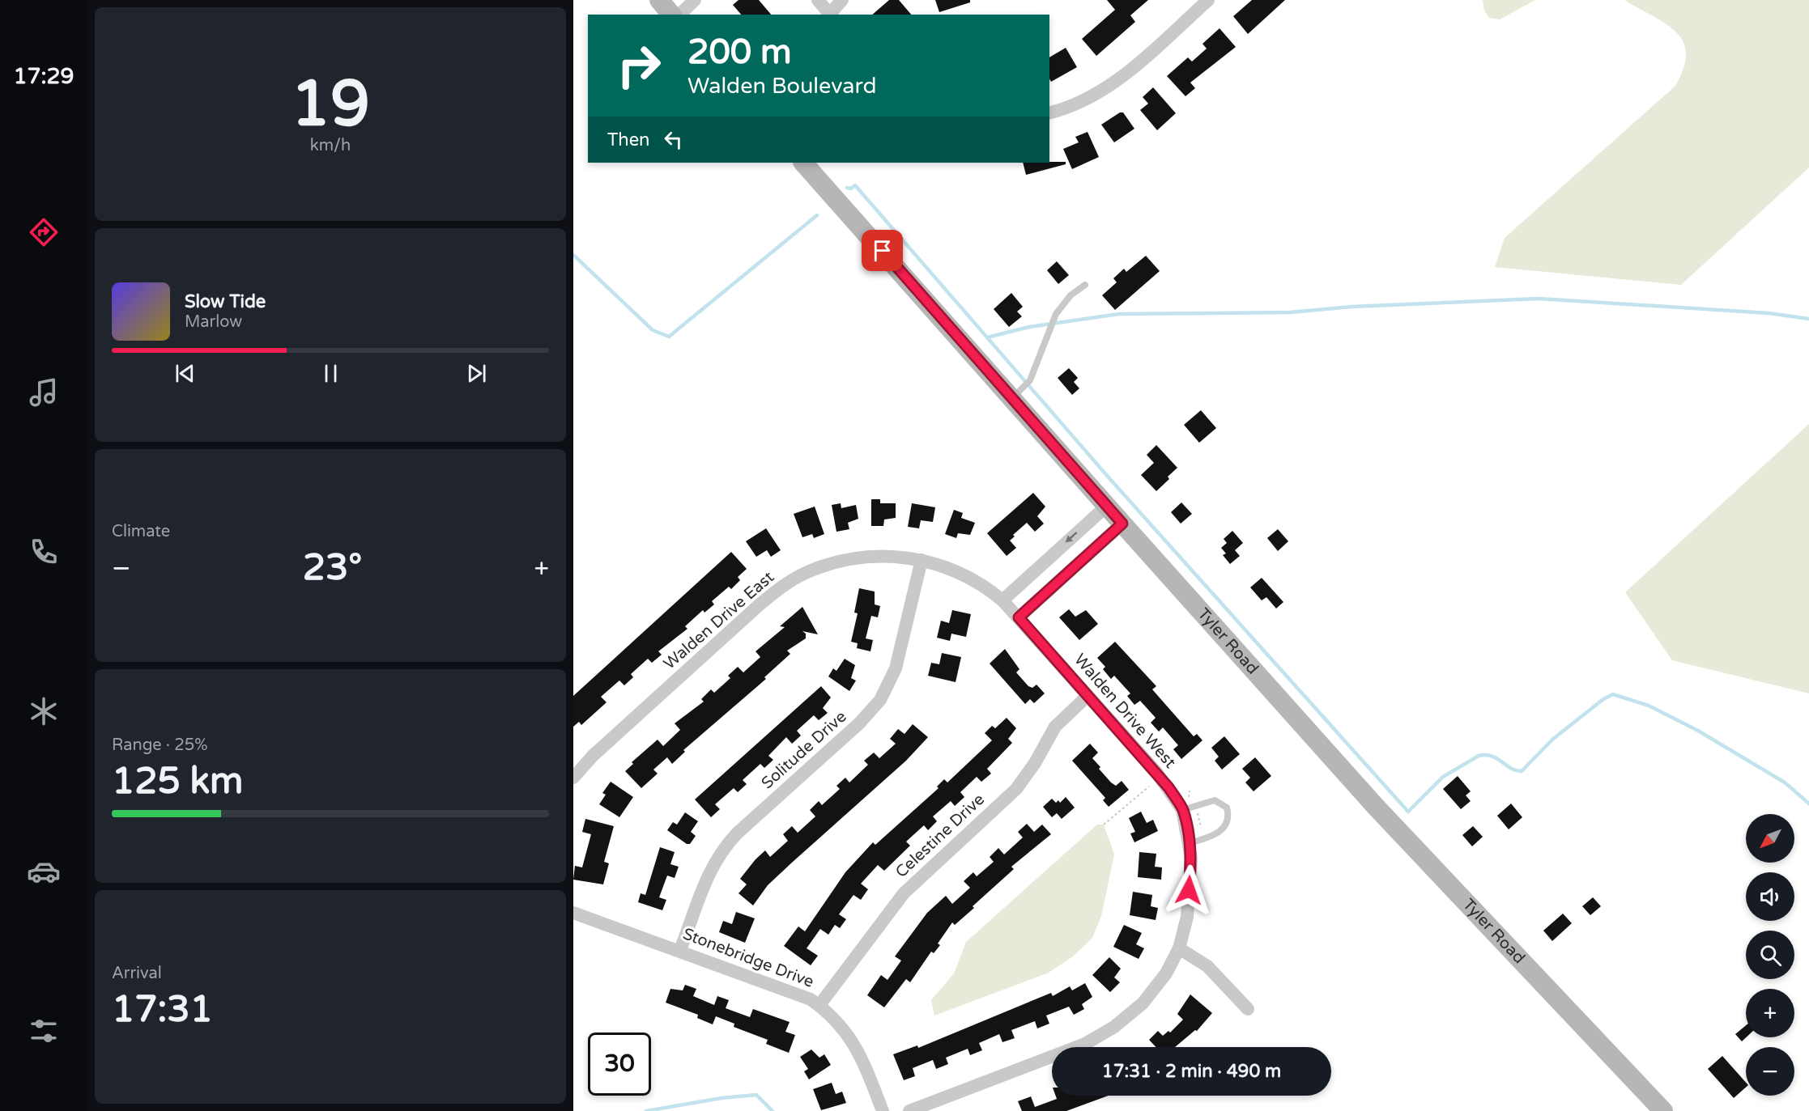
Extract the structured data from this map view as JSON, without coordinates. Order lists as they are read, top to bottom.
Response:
{
  "streets": {
    "street": [
      "Walden Drive East",
      "Tyler Road",
      "Walden Drive West",
      "Solitude Drive",
      "Celestine Drive",
      "Stonebridge Drive"
    ]
  },
  "crossings": [
    ["Walden Drive East", "Walden Drive West"],
    ["Walden Drive East", "Solitude Drive"],
    ["Walden Drive West", "Celestine Drive"],
    ["Solitude Drive", "Stonebridge Drive"],
    ["Celestine Drive", "Stonebridge Drive"]
  ],
  "north": "bottom left",
  "page": {
    "tabs": "17:29",
    "tile": [
      ["19", "km/h"],
      "Climate",
      ["Range · 25%", "125 km"],
      ["Arrival", "17:31"]
    ],
    "turn": ["200 m", "Walden Boulevard"],
    "then": "Then",
    "song": ["Slow Tide", "Marlow"],
    "heat": ["−", "23°", "+"],
    "map_buttons": ["+", "−"],
    "limit": "30",
    "trip": "17:31 · 2 min · 490 m"
  }
}
